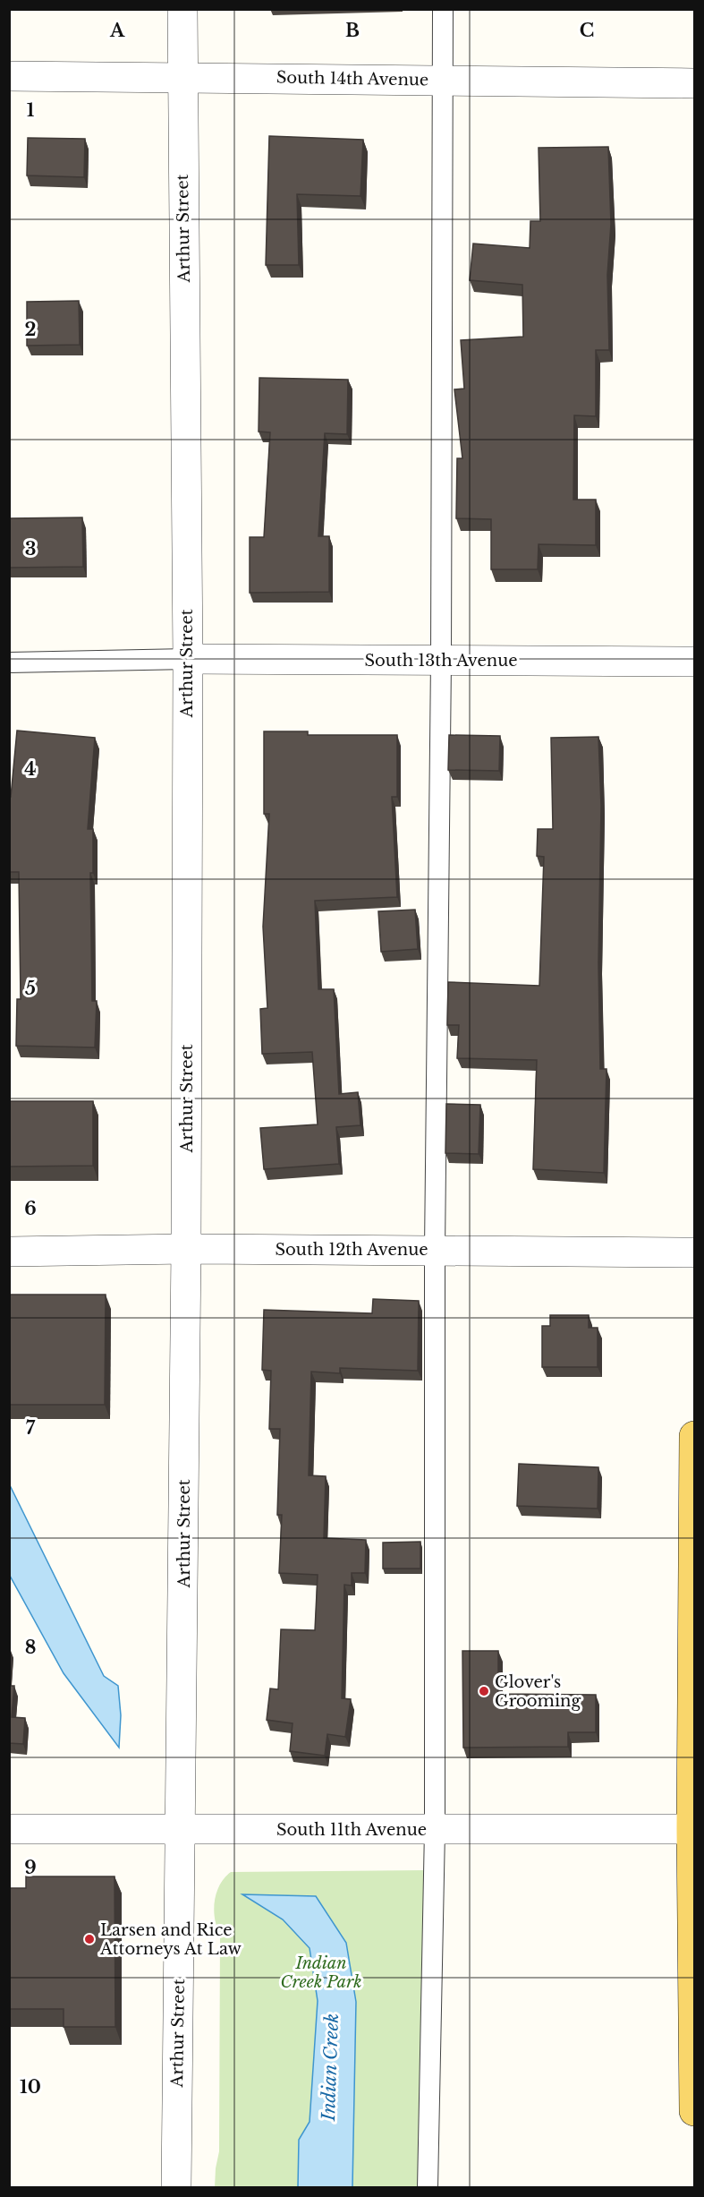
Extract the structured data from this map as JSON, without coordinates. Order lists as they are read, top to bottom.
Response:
{
  "streets": {
    "street": [
      "South 14th Avenue",
      "Arthur Street",
      "South 13th Avenue",
      "South 12th Avenue",
      "South 11th Avenue"
    ]
  },
  "crossings": [
    ["South 14th Avenue", "Arthur Street"],
    ["Arthur Street", "South 13th Avenue"],
    ["Arthur Street", "South 12th Avenue"],
    ["Arthur Street", "South 11th Avenue"]
  ],
  "water": ["Indian Creek"],
  "parks": ["Indian Creek Park"],
  "places": ["Glover's Grooming", "Larsen and Rice Attorneys At Law"],
  "grid": {
    "columns": ["A", "B", "C"],
    "rows": [
      "1",
      "2",
      "3",
      "4",
      "5",
      "6",
      "7",
      "8",
      "9",
      "10"
    ]
  }
}
